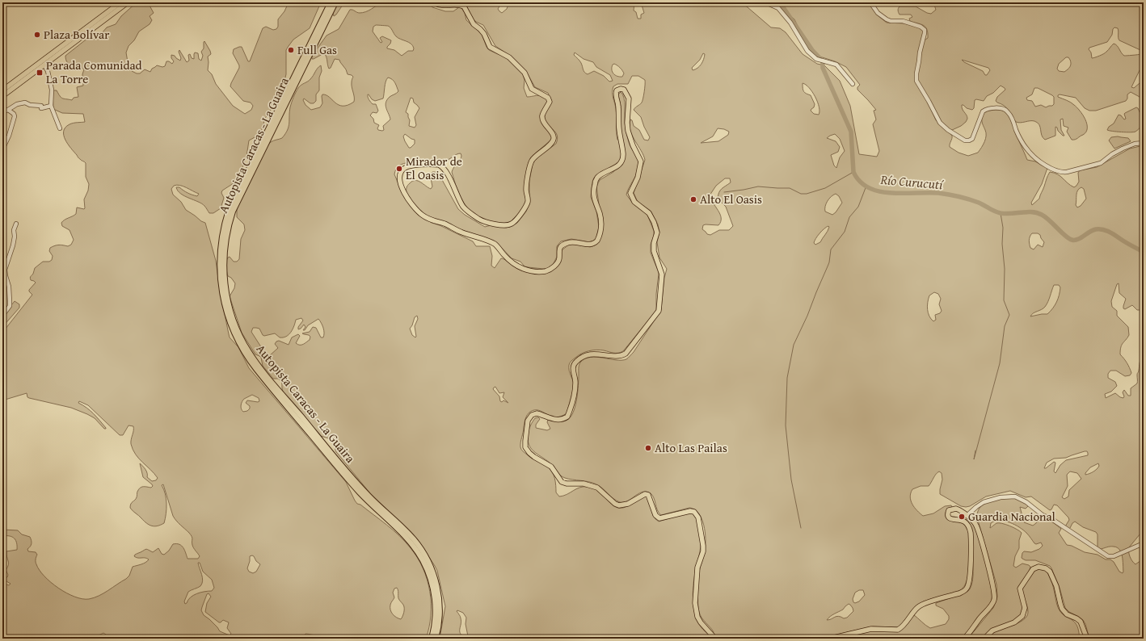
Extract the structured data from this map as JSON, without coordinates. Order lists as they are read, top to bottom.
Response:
{
  "streets": {
    "highway": ["Autopista Caracas - La Guaira"]
  },
  "water": ["Río Curucutí"],
  "places": {
    "other": [
      "Plaza Bolívar",
      "Full Gas",
      "Mirador de El Oasis",
      "Alto El Oasis",
      "Alto Las Pailas",
      "Guardia Nacional"
    ],
    "transit": ["Parada Comunidad La Torre"]
  }
}
